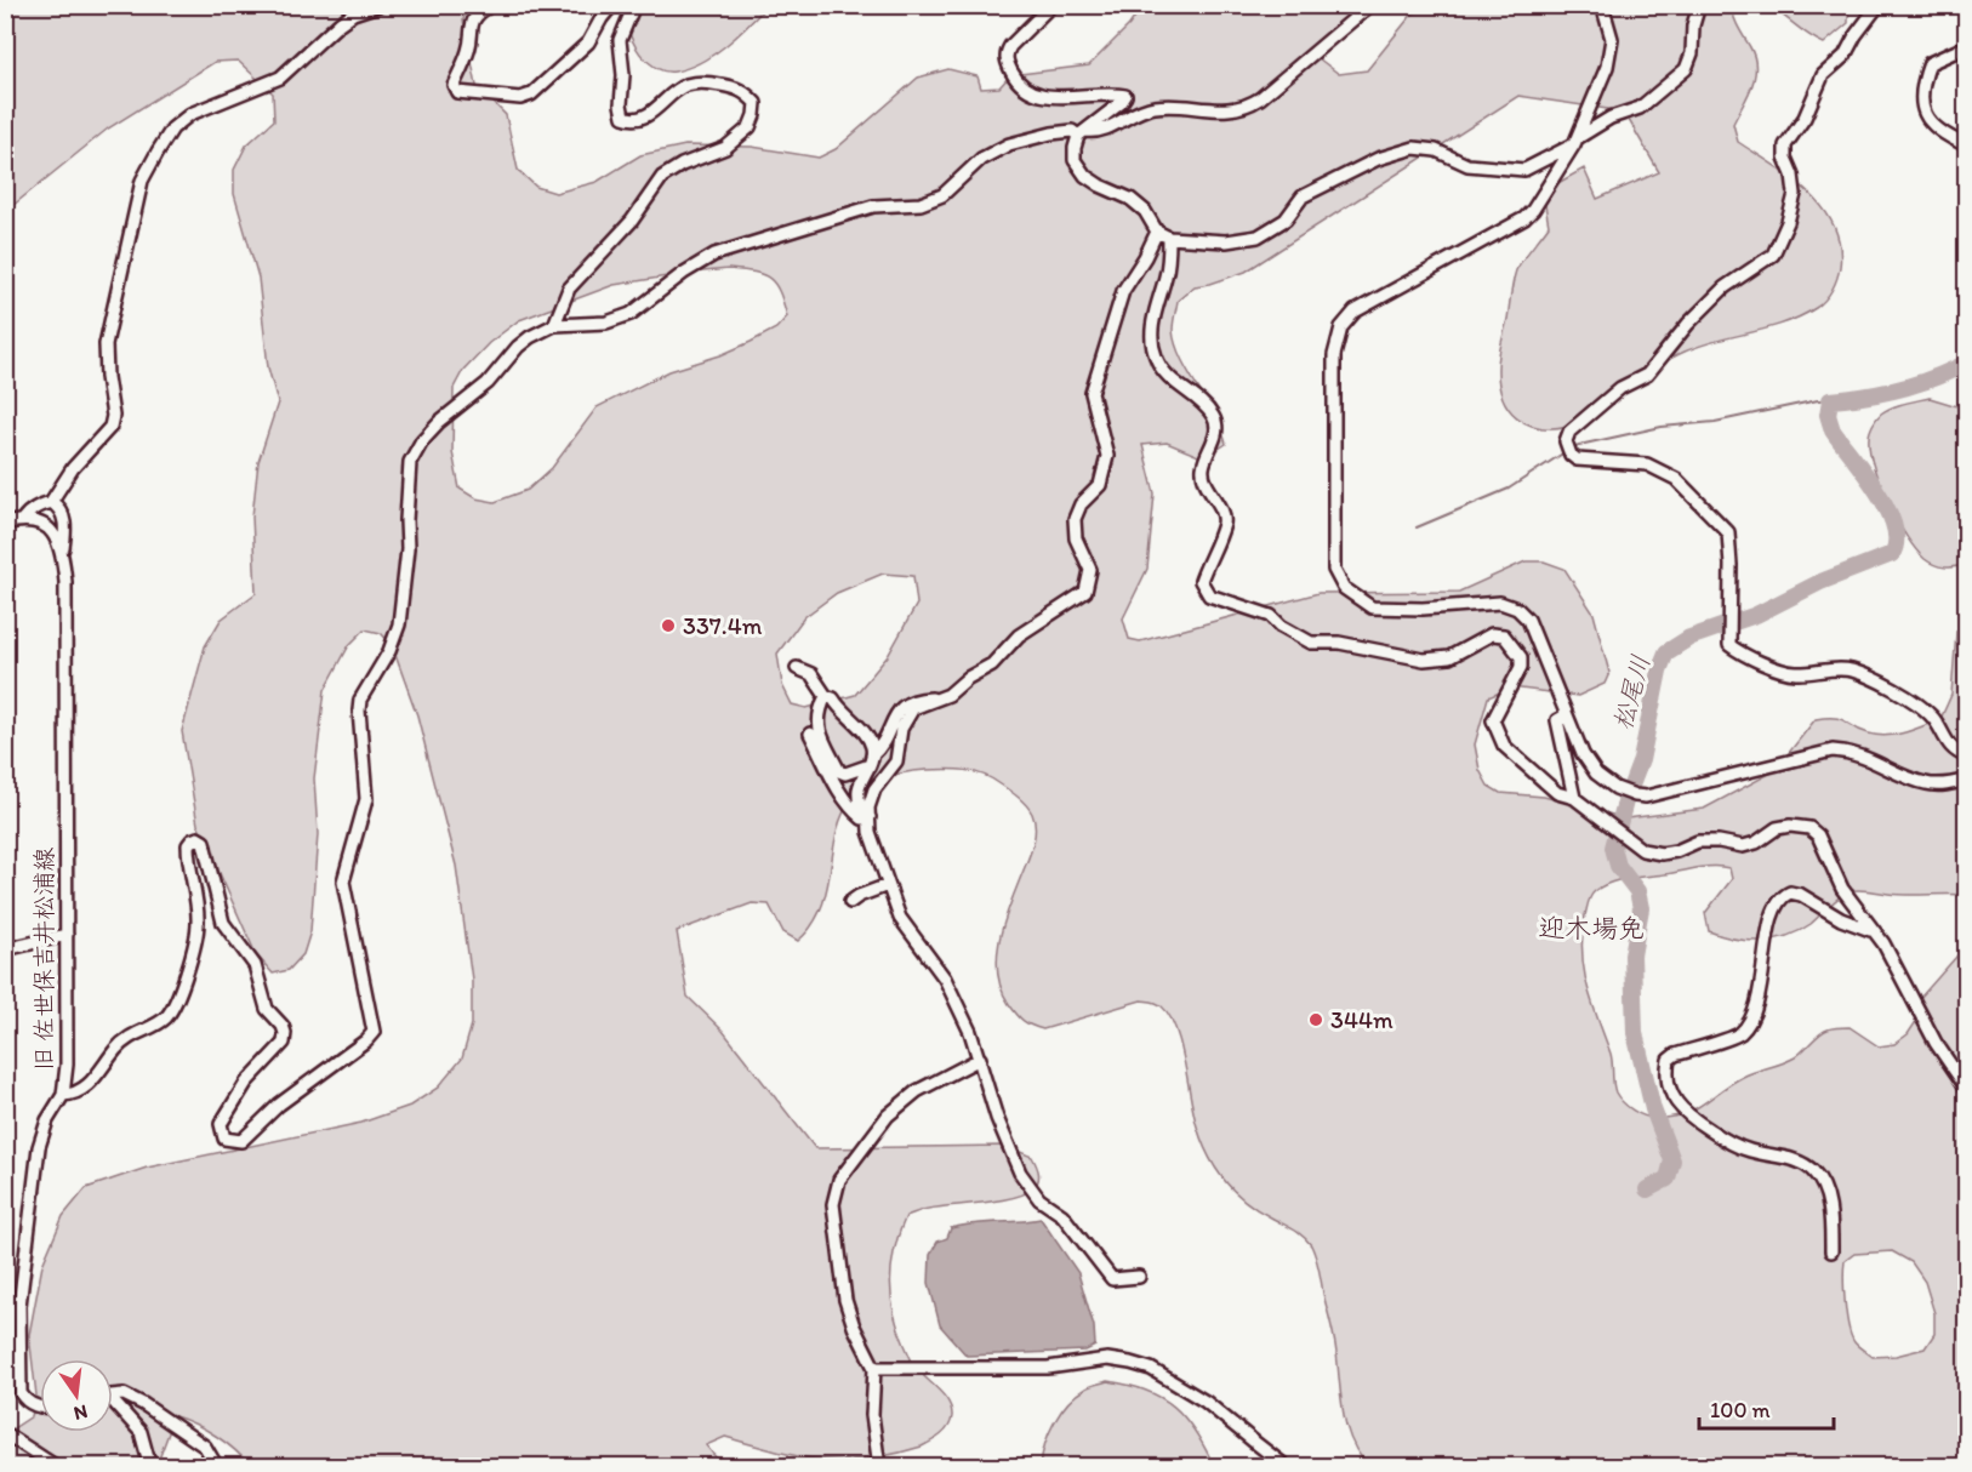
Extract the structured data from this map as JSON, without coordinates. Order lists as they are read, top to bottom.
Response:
{
  "streets": {
    "street": ["旧 佐世保吉井松浦線"]
  },
  "districts": ["迎木場免"],
  "water": ["松尾川"],
  "places": ["337.4m", "344m"],
  "scale_bar": "100 m",
  "north": "bottom"
}
